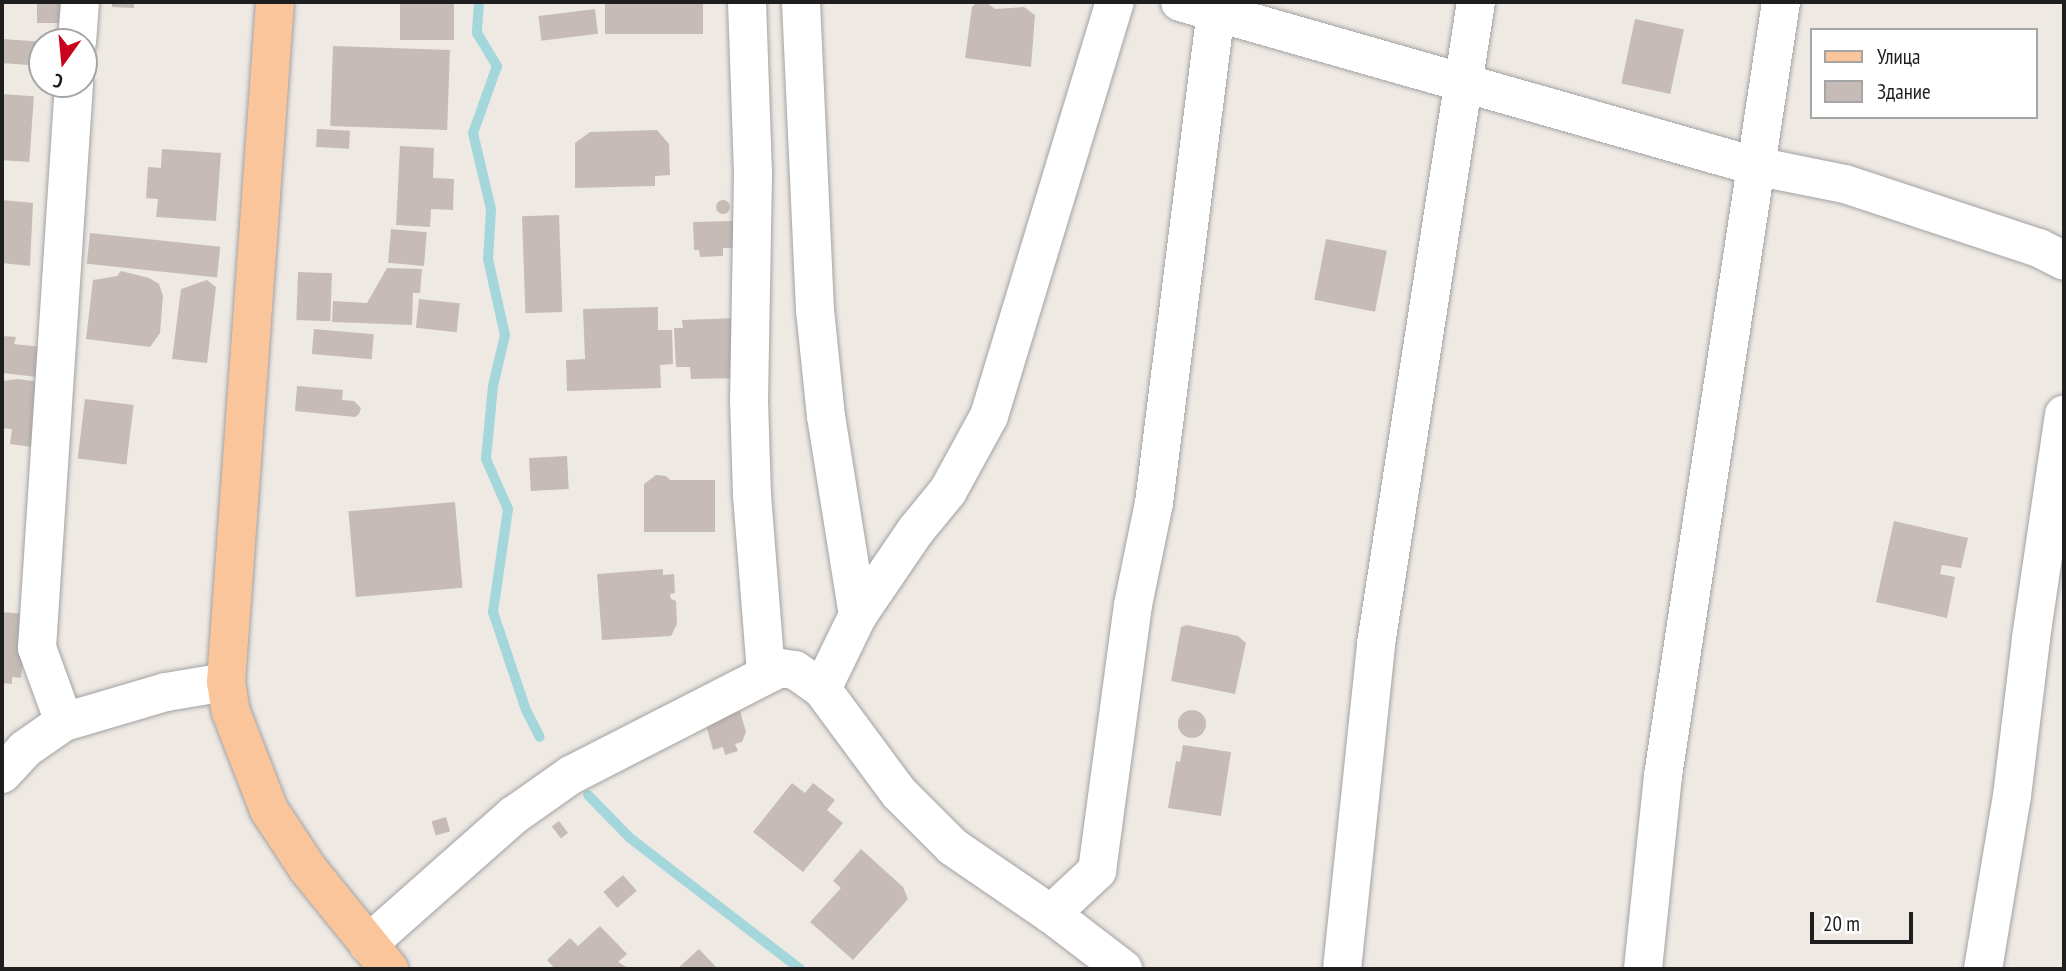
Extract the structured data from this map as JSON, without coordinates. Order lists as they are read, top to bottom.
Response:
{
  "legend": ["Улица", "Здание"],
  "scale_bar": "20 m",
  "north": "bottom"
}
